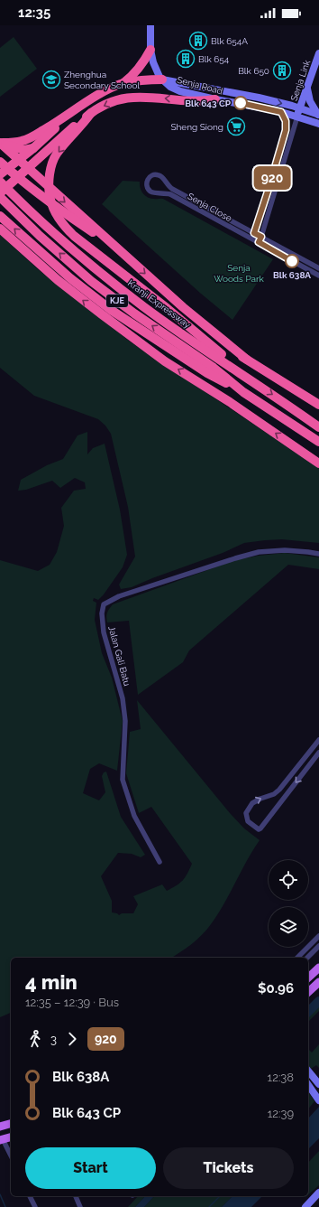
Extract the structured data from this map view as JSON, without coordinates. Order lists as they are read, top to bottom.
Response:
{
  "streets": {
    "highway": ["KJE", "Kranji Expressway"],
    "street": [
      "Senja Link",
      "Senja Road",
      "Senja Close",
      "Jalan Gali Batu"
    ]
  },
  "crossings": [
    ["Senja Link", "Senja Road"],
    ["Senja Link", "Senja Close"]
  ],
  "parks": ["Senja Woods Park"],
  "places": {
    "building": ["Blk 654A", "Blk 654", "Blk 650"],
    "school or university": ["Zhenghua Secondary School"],
    "other": ["Blk 643 CP", "Blk 638A"],
    "supermarket": ["Sheng Siong"]
  },
  "lines": ["bus line 920"],
  "page": {
    "status": "12:35",
    "on_map": "920",
    "heading": ["4 min", "12:35 – 12:39 · Bus", "$0.96"],
    "legs": ["3", "920"],
    "list": [
      {
        "name": "Blk 638A",
        "value": "12:38"
      },
      {
        "name": "Blk 643 CP",
        "value": "12:39"
      }
    ],
    "buttons": ["Start", "Tickets"]
  }
}
